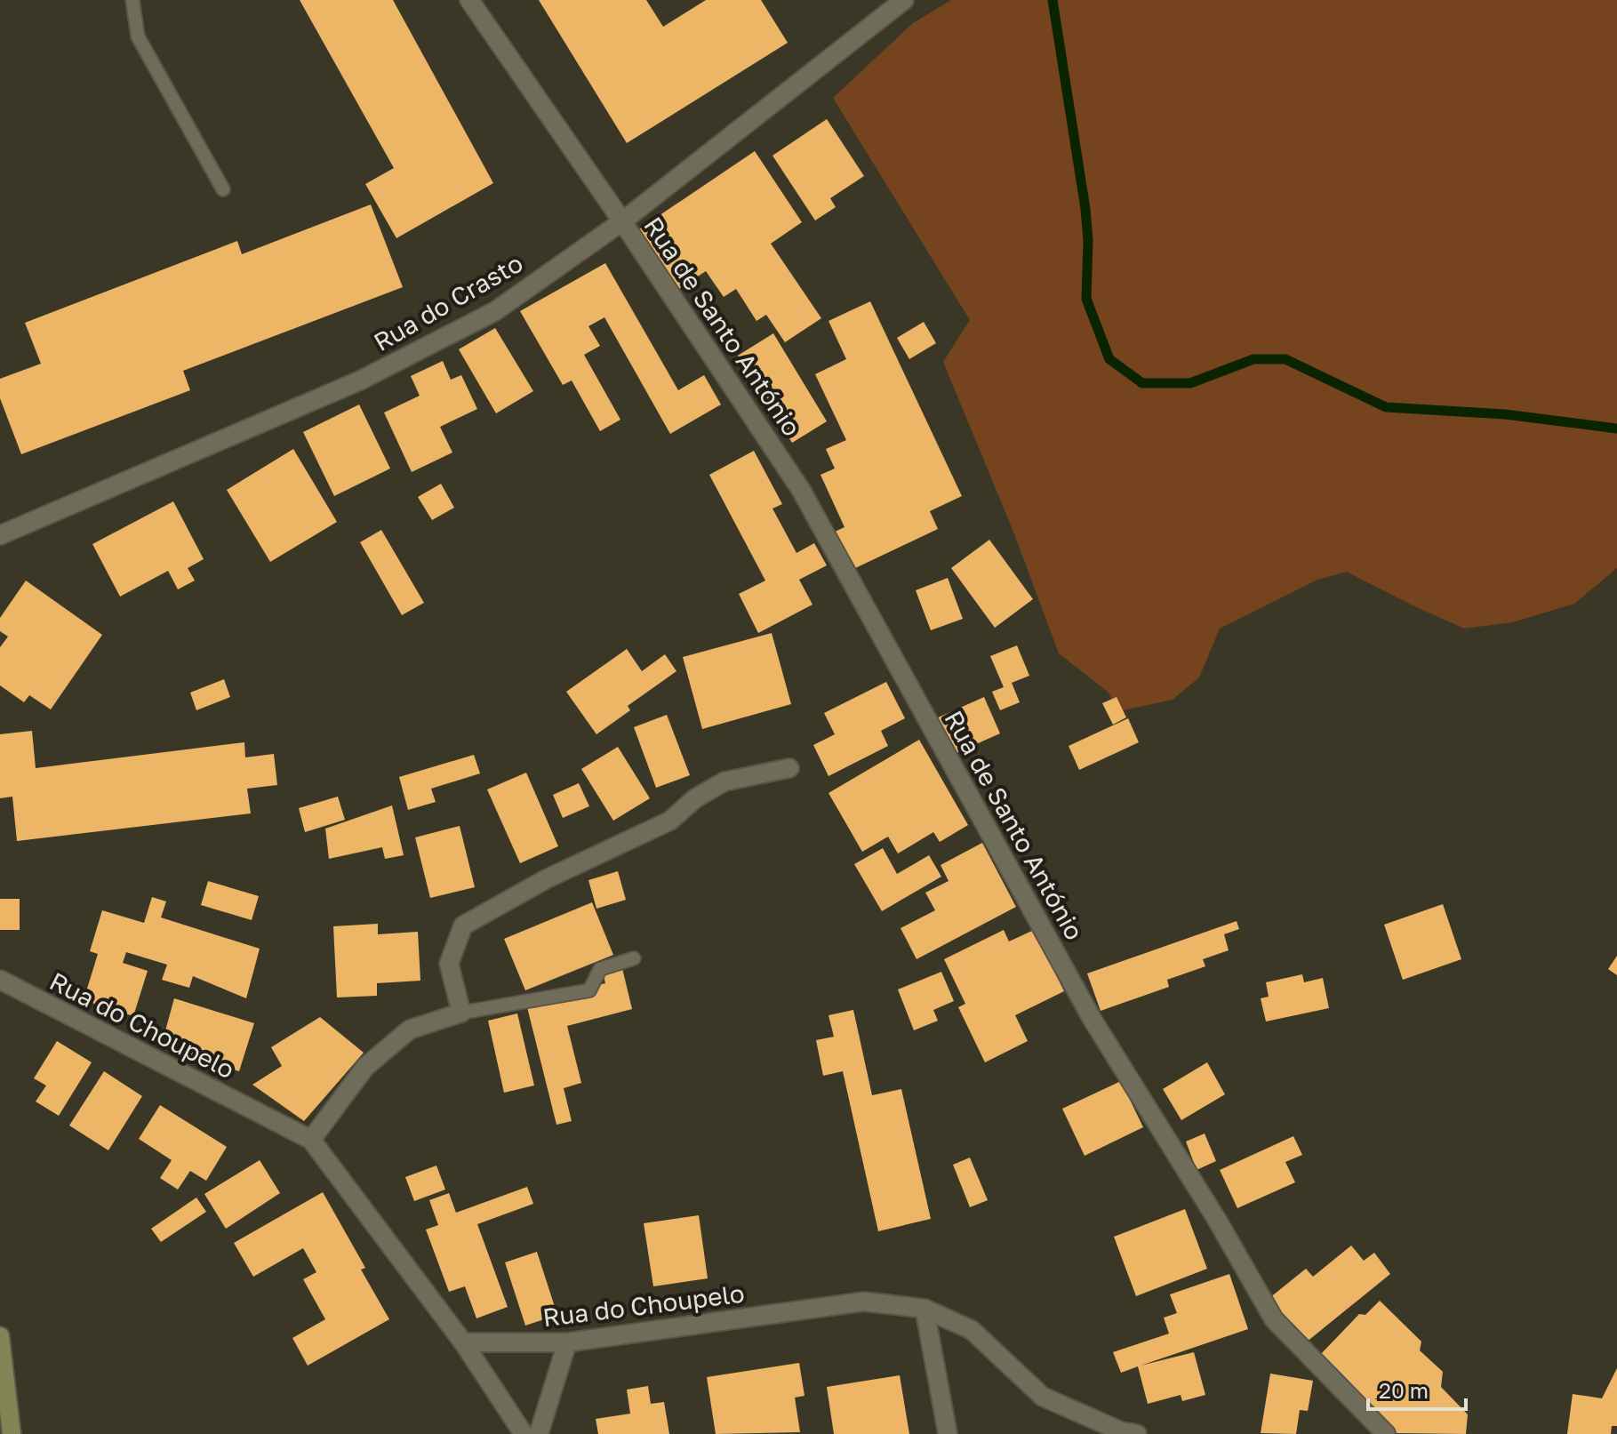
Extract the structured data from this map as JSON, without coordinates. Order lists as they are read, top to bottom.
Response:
{
  "streets": {
    "street": ["Rua do Crasto", "Rua de Santo António", "Rua do Choupelo"]
  },
  "crossings": [
    ["Rua do Crasto", "Rua de Santo António"]
  ],
  "scale_bar": "20 m"
}
